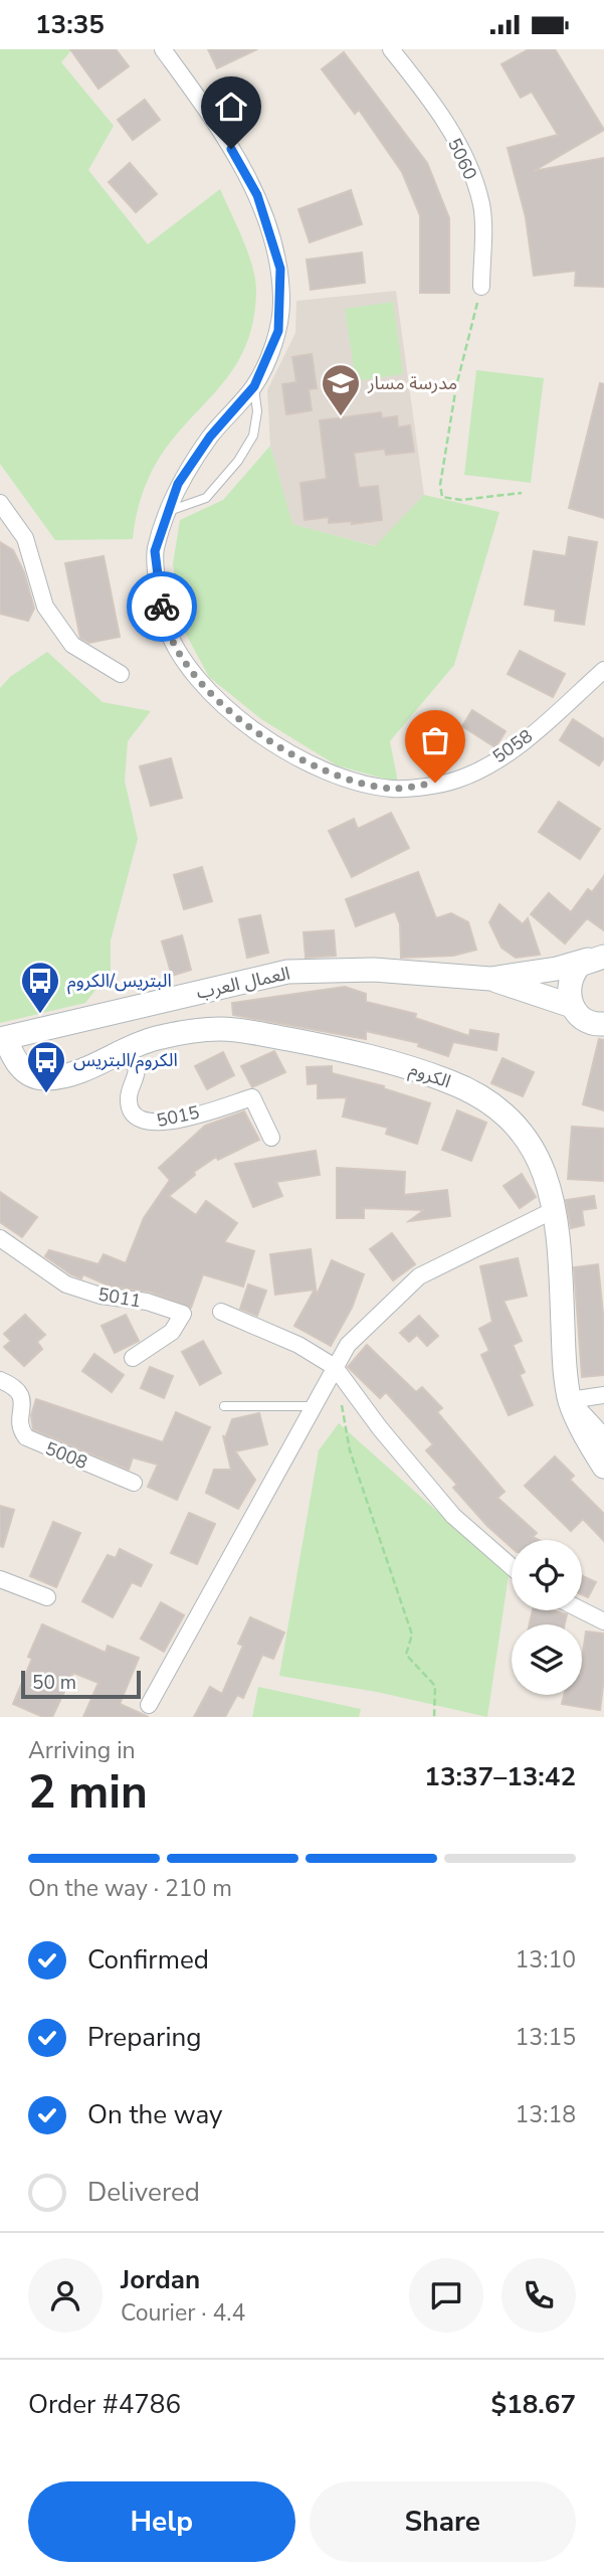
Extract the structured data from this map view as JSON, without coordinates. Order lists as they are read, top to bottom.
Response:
{
  "streets": {
    "street": [
      "5060",
      "5058",
      "العمال العرب",
      "الكروم",
      "5015",
      "5011",
      "5008"
    ]
  },
  "crossings": [
    ["العمال العرب", "الكروم"],
    ["الكروم", "5015"]
  ],
  "places": {
    "school or university": ["مدرسة مسار"],
    "bus stop": ["البتريس/الكروم", "الكروم/البتريس"]
  },
  "scale_bar": "50 m",
  "page": {
    "status": "13:35",
    "scale": "50 m",
    "heading": ["2 min", "Arriving in", "13:37–13:42"],
    "panel": [
      "Jordan",
      "Courier · 4.4",
      "Order #4786",
      "$18.67"
    ],
    "bar": "On the way · 210 m",
    "list": [
      ["Confirmed", "13:10"],
      ["Preparing", "13:15"],
      ["On the way", "13:18"],
      "Delivered"
    ],
    "buttons": ["Help", "Share"]
  }
}
